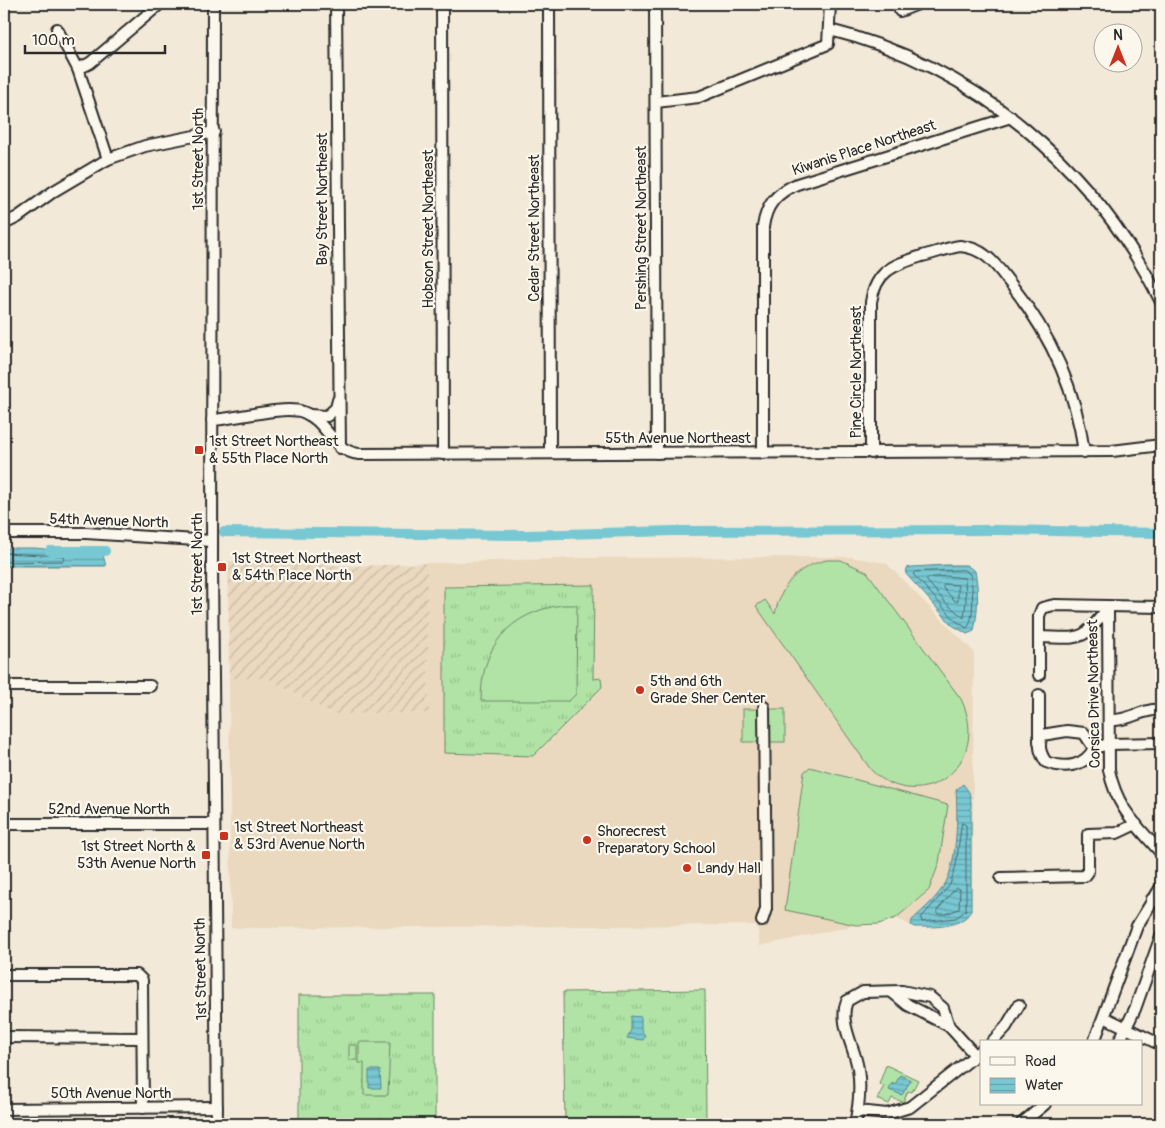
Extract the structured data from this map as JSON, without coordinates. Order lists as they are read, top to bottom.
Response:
{
  "streets": {
    "street": [
      "Kiwanis Place Northeast",
      "1st Street North",
      "Bay Street Northeast",
      "Cedar Street Northeast",
      "Pershing Street Northeast",
      "Hobson Street Northeast",
      "Pine Circle Northeast",
      "55th Avenue Northeast",
      "54th Avenue North",
      "Corsica Drive Northeast",
      "52nd Avenue North",
      "50th Avenue North"
    ]
  },
  "crossings": [
    ["Kiwanis Place Northeast", "55th Avenue Northeast"],
    ["1st Street North", "54th Avenue North"],
    ["1st Street North", "52nd Avenue North"],
    ["1st Street North", "50th Avenue North"],
    ["Bay Street Northeast", "55th Avenue Northeast"],
    ["Cedar Street Northeast", "55th Avenue Northeast"],
    ["Pershing Street Northeast", "55th Avenue Northeast"],
    ["Hobson Street Northeast", "55th Avenue Northeast"],
    ["Pine Circle Northeast", "55th Avenue Northeast"]
  ],
  "places": {
    "transit": [
      "1st Street Northeast & 55th Place North",
      "1st Street Northeast & 54th Place North",
      "1st Street Northeast & 53rd Avenue North",
      "1st Street North & 53th Avenue North"
    ],
    "other": ["5th and 6th Grade Sher Center", "Shorecrest Preparatory School", "Landy Hall"]
  },
  "legend": ["Road", "Water"],
  "scale_bar": "100 m",
  "north": "top"
}
